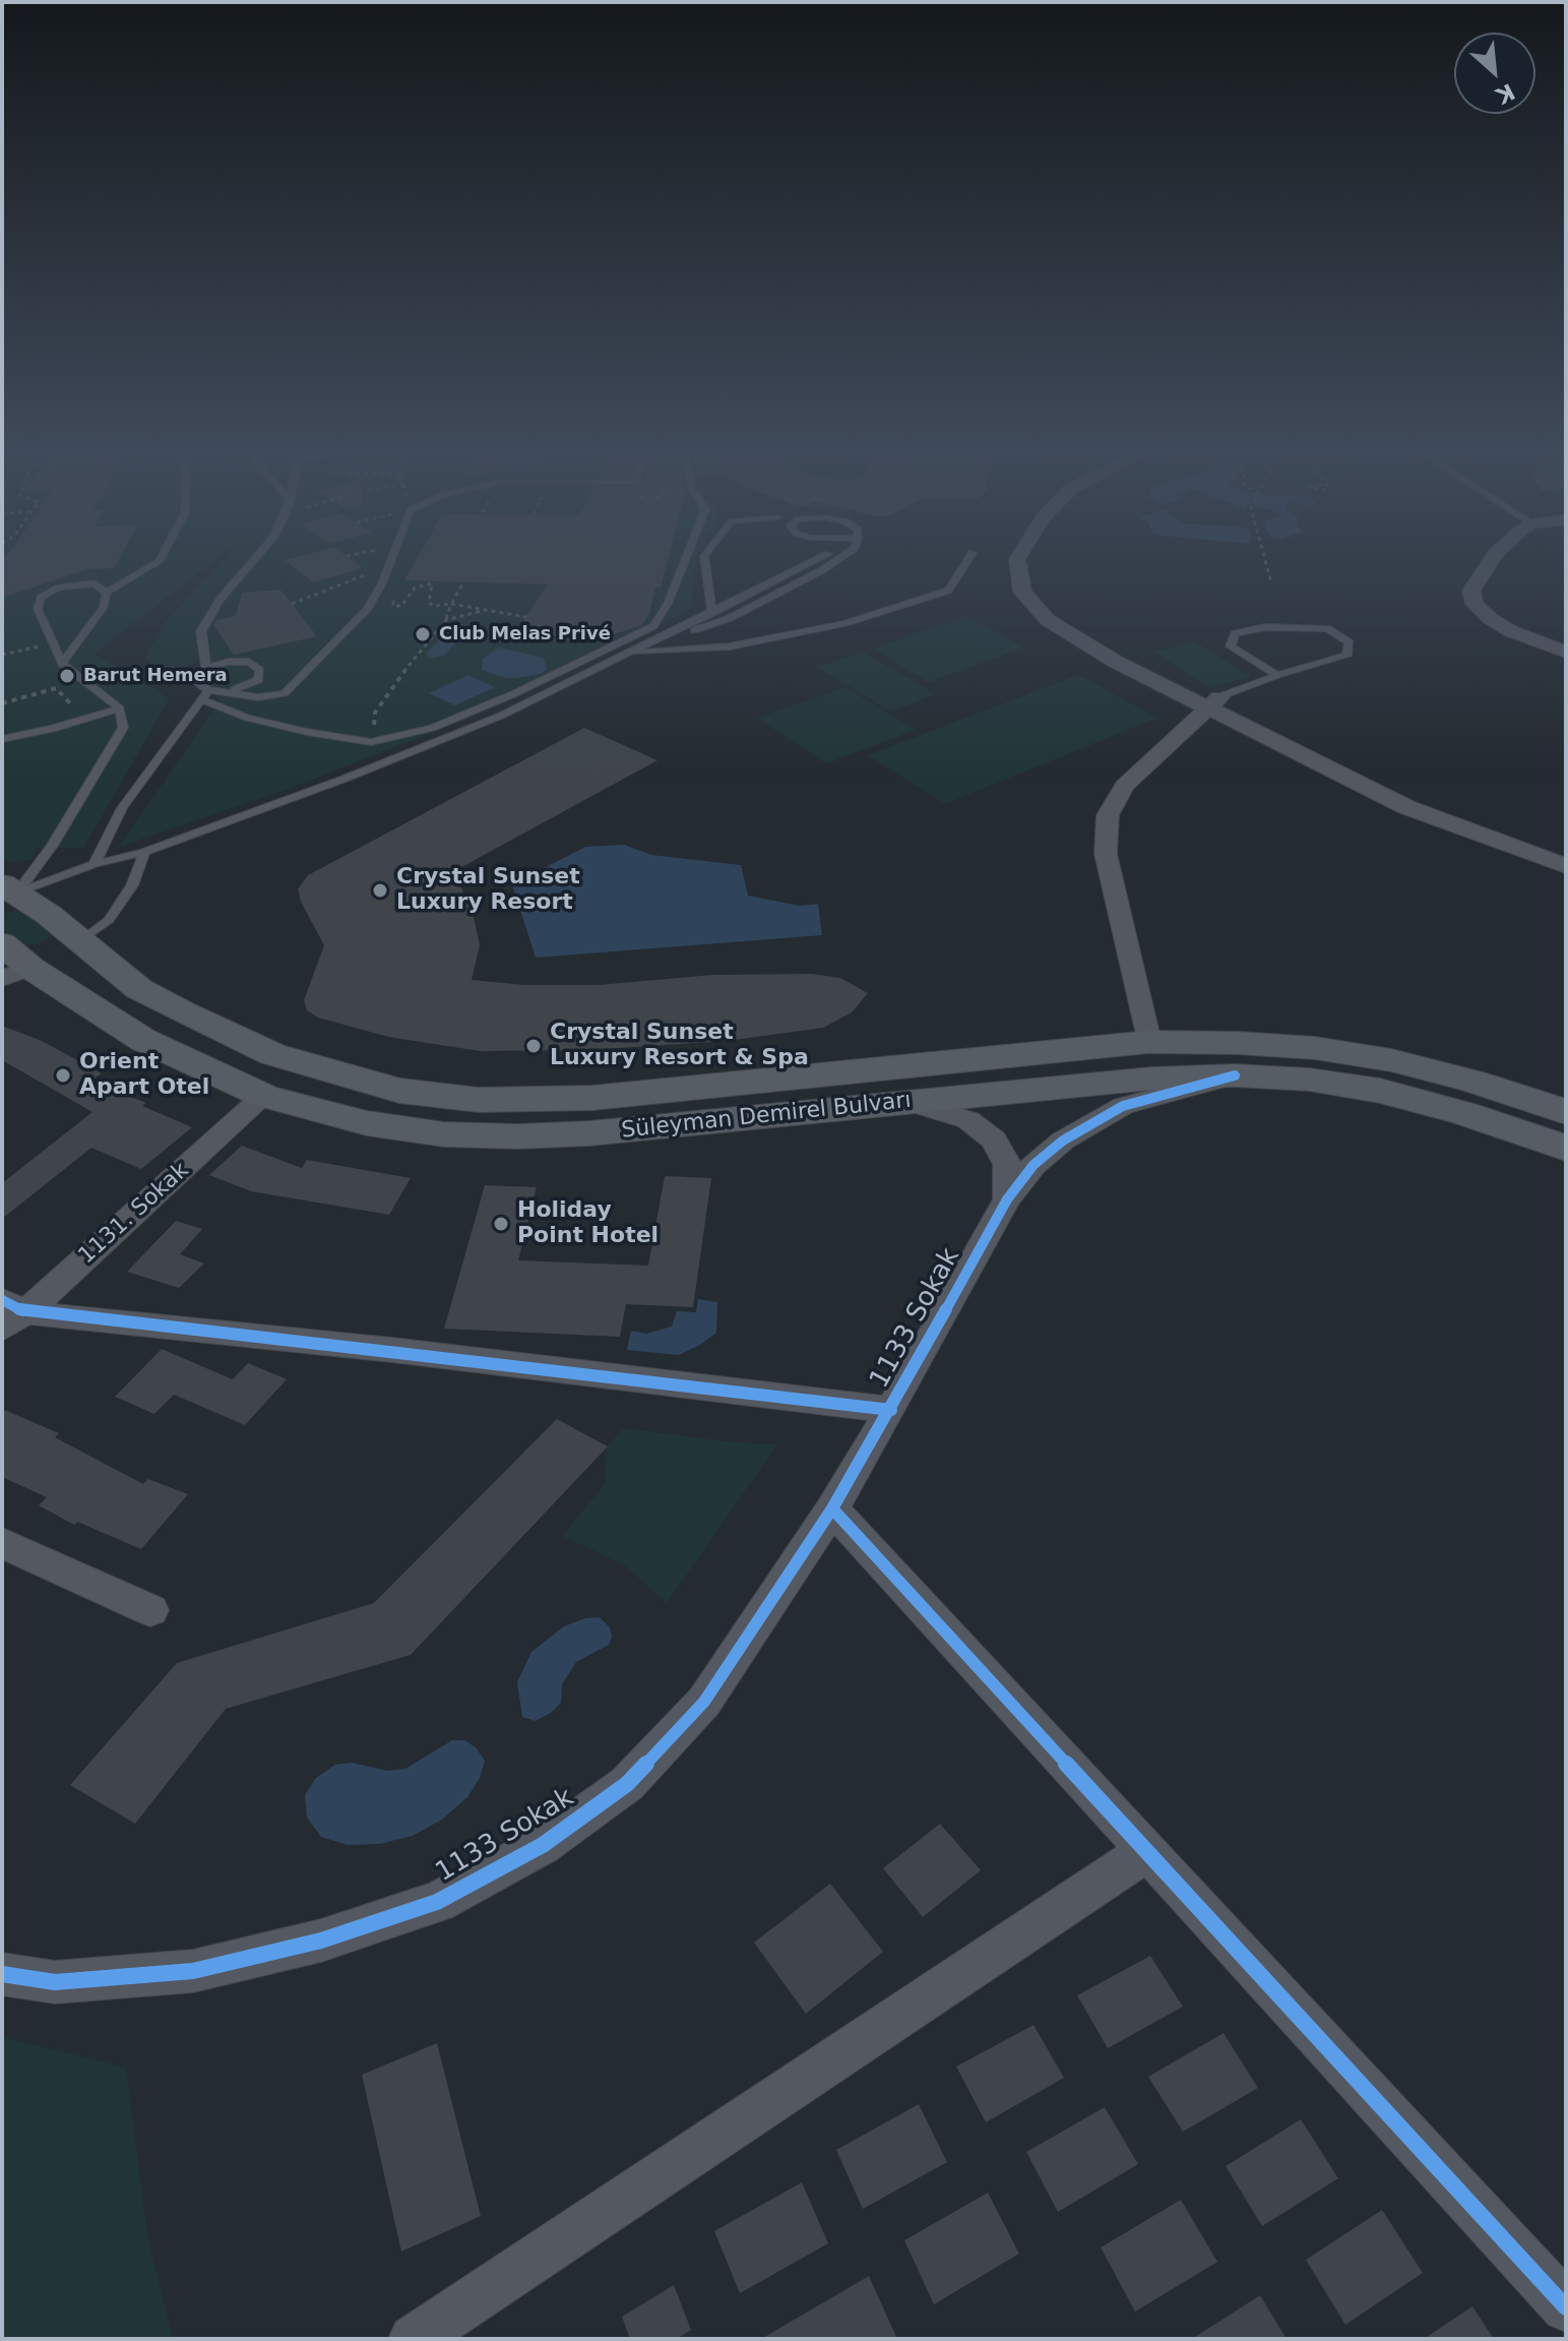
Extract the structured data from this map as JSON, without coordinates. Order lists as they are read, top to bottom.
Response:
{
  "streets": {
    "main road": ["Süleyman Demirel Bulvarı"],
    "street": ["1131. Sokak", "1133 Sokak"]
  },
  "crossings": [
    ["Süleyman Demirel Bulvarı", "1131. Sokak"],
    ["Süleyman Demirel Bulvarı", "1133 Sokak"]
  ],
  "places": [
    "Club Melas Privé",
    "Barut Hemera",
    "Crystal Sunset Luxury Resort",
    "Crystal Sunset Luxury Resort & Spa",
    "Orient Apart Otel",
    "Holiday Point Hotel"
  ],
  "north": "bottom right"
}
